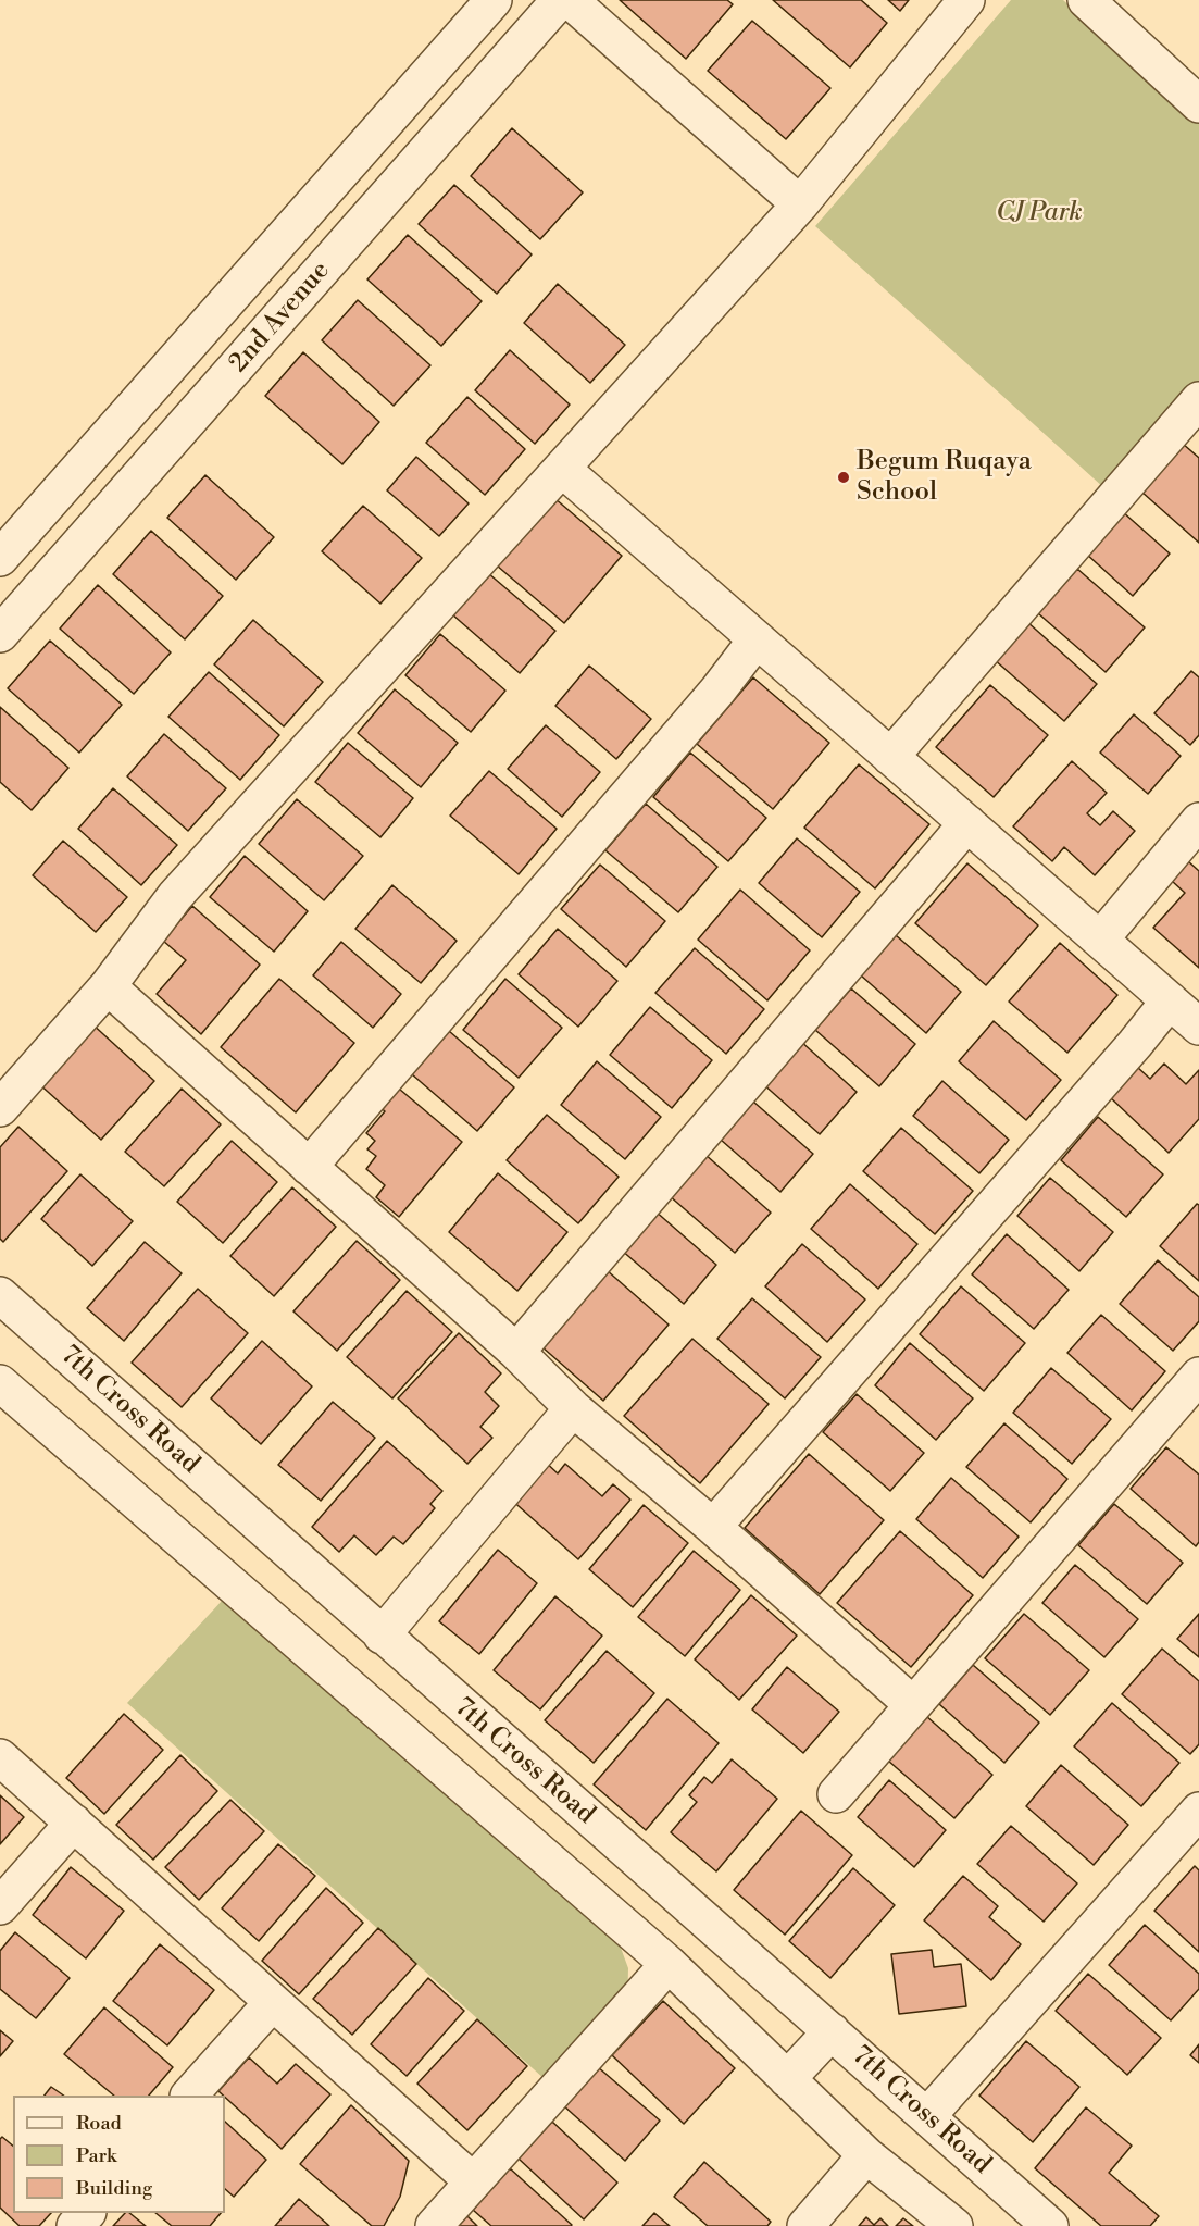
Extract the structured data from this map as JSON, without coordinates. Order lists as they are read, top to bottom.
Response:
{
  "streets": {
    "street": ["2nd Avenue", "7th Cross Road"]
  },
  "parks": ["CJ Park"],
  "places": ["Begum Ruqaya School"],
  "legend": ["Road", "Park", "Building"]
}
